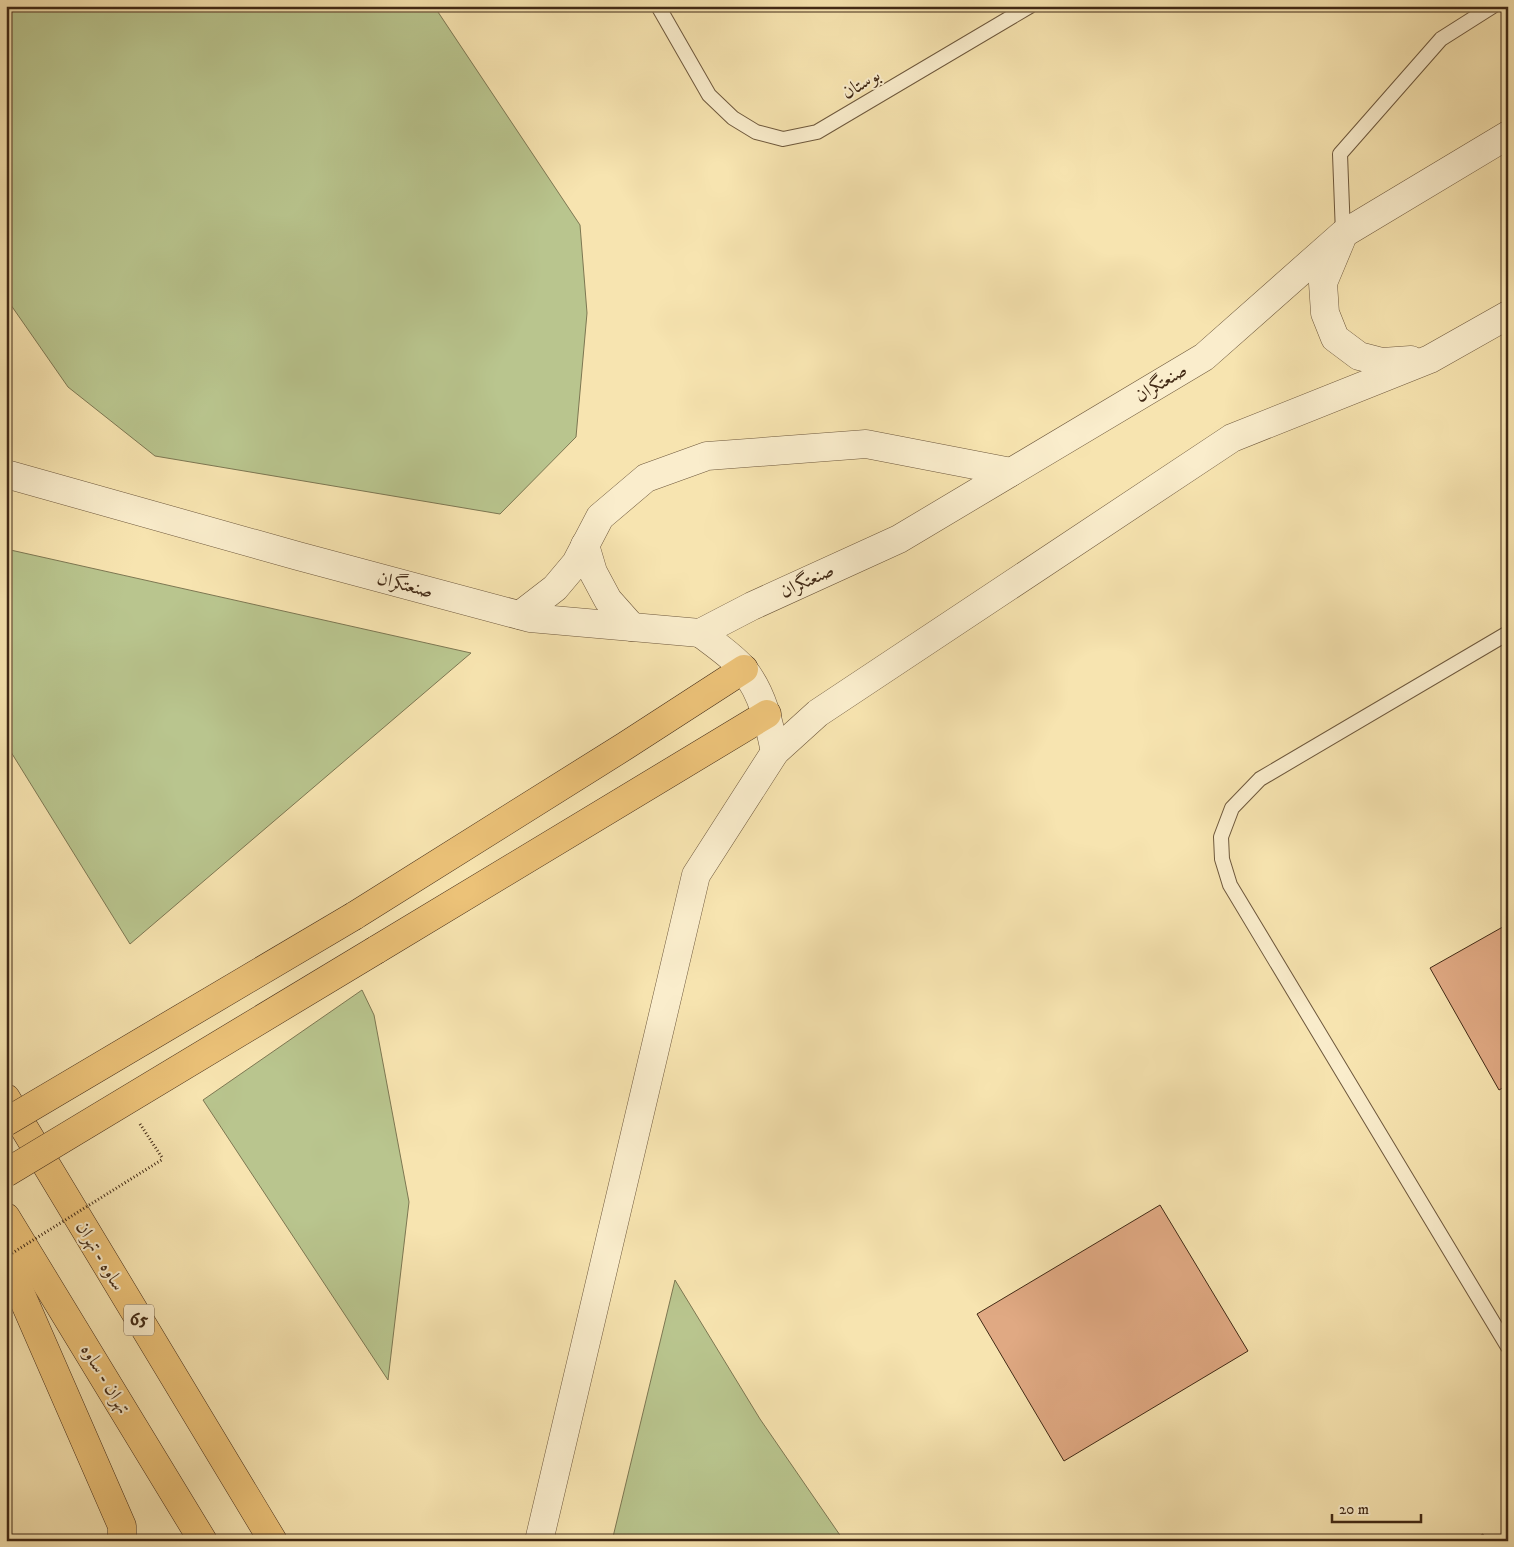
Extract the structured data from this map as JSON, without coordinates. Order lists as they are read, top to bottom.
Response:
{
  "streets": {
    "highway": ["ساوه - تهران", "65", "تهران - ساوه"],
    "street": ["صنعتگران"],
    "lane": ["بوستان"]
  },
  "scale_bar": "20 m"
}
